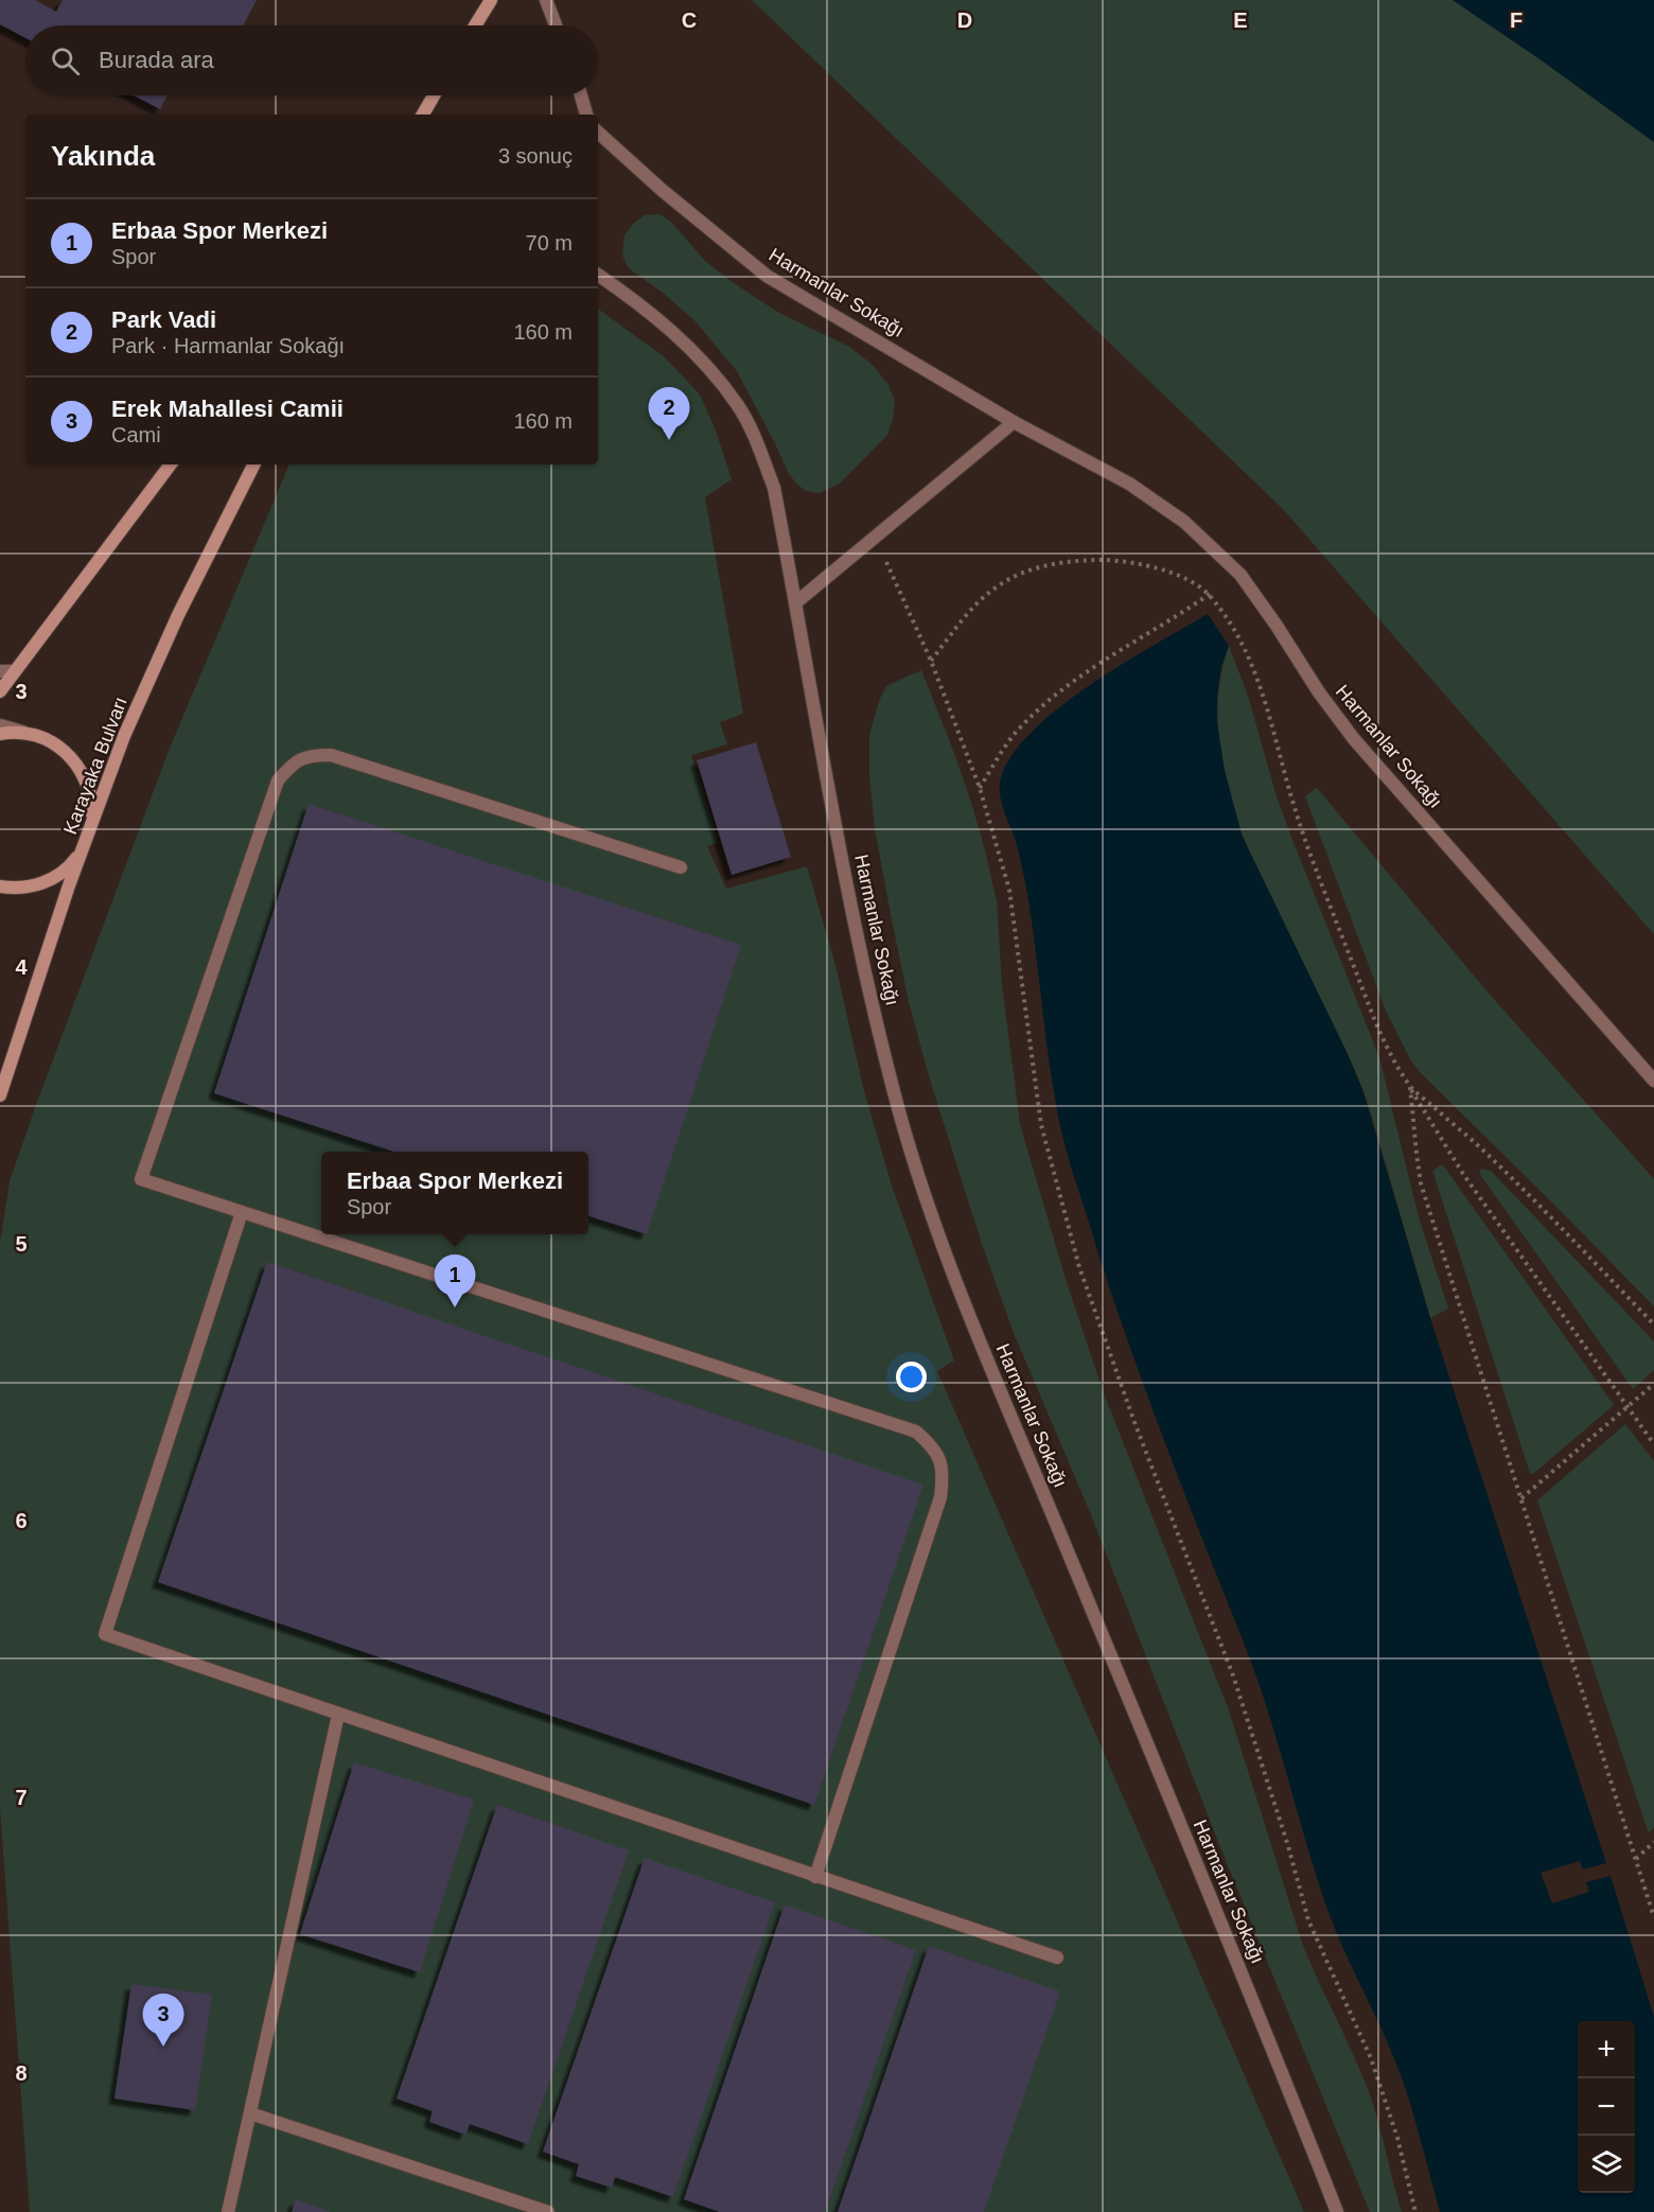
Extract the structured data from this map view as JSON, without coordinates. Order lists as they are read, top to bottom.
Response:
{
  "streets": {
    "main road": ["Karayaka Bulvarı"],
    "street": ["Harmanlar Sokağı"]
  },
  "page": {
    "search": "Burada ara",
    "heading": ["Yakında", "3 sonuç"],
    "list": [
      {
        "mark": "1",
        "name": "Erbaa Spor Merkezi",
        "note": "Spor",
        "value": "70 m"
      },
      {
        "mark": "2",
        "name": "Park Vadi",
        "note": "Park · Harmanlar Sokağı",
        "value": "160 m"
      },
      {
        "mark": "3",
        "name": "Erek Mahallesi Camii",
        "note": "Cami",
        "value": "160 m"
      }
    ],
    "pins": ["2", "1", "3"],
    "popup": ["Erbaa Spor Merkezi", "Spor"],
    "map_buttons": ["+", "−"]
  },
  "grid": {
    "columns": [
      "C",
      "D",
      "E",
      "F"
    ],
    "rows": [
      "3",
      "4",
      "5",
      "6",
      "7",
      "8"
    ]
  }
}
